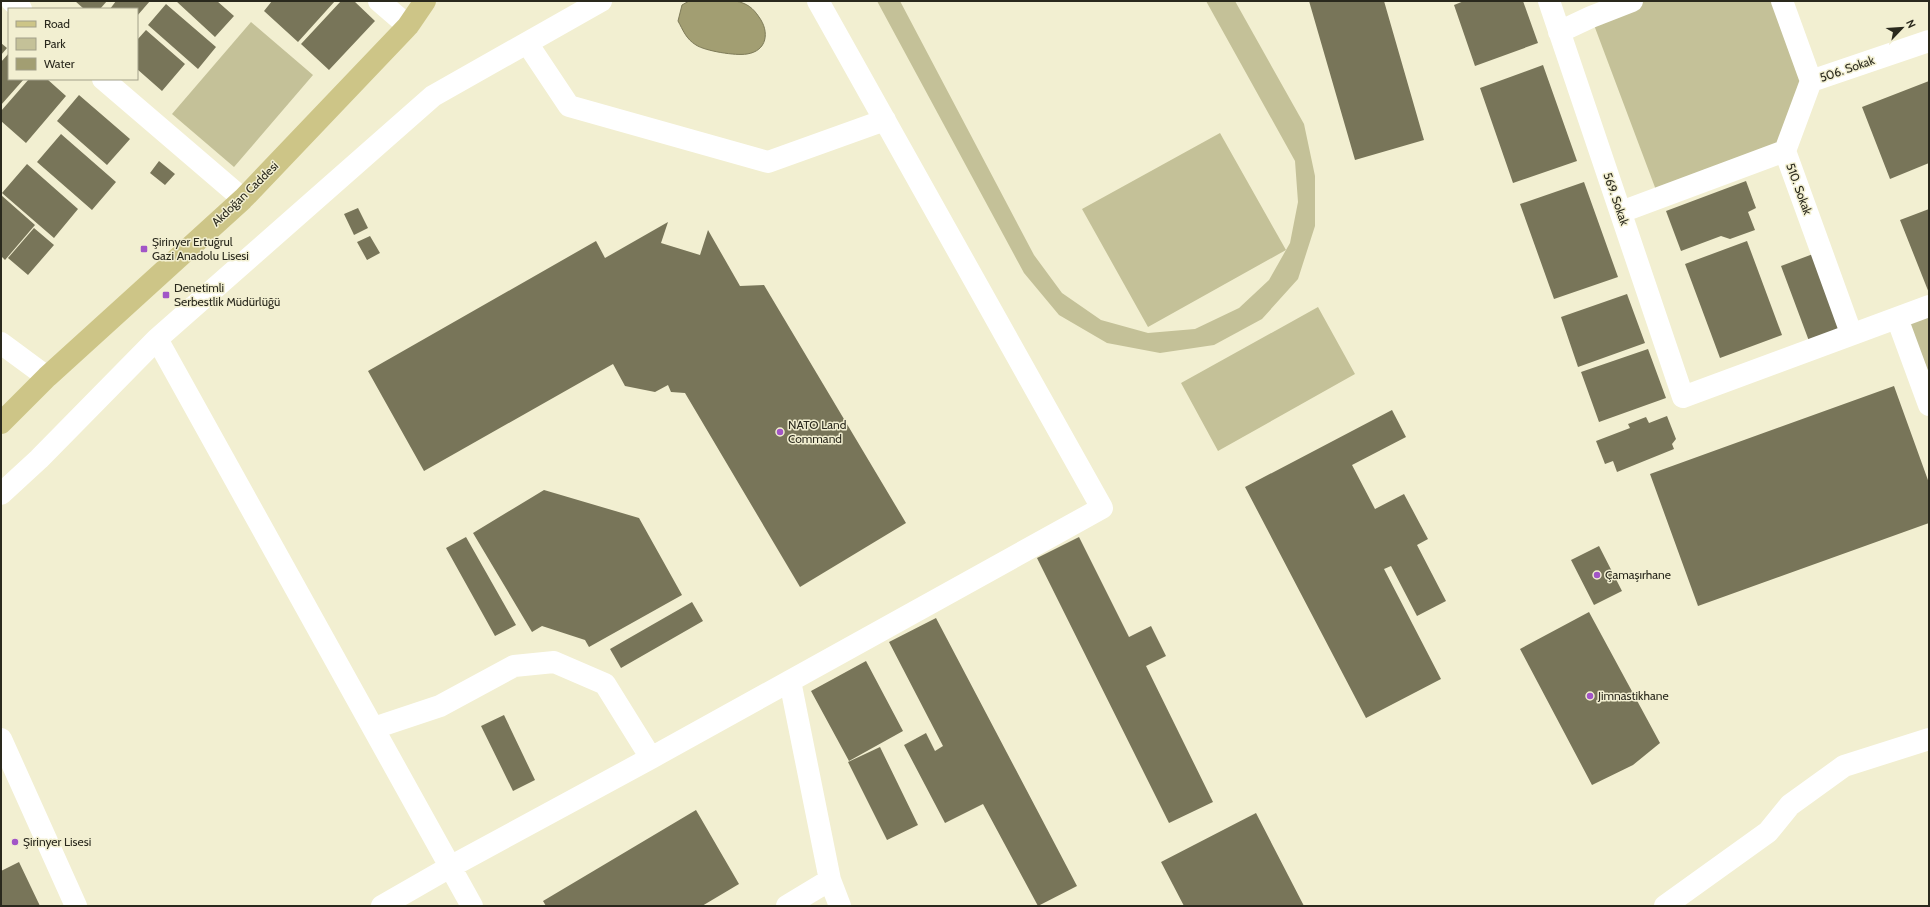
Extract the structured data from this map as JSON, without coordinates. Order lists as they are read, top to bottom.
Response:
{
  "streets": {
    "main road": ["Akdoğan Caddesi"],
    "street": ["506. Sokak", "510. Sokak", "569. Sokak"]
  },
  "crossings": [
    ["506. Sokak", "510. Sokak"],
    ["510. Sokak", "569. Sokak"]
  ],
  "places": {
    "transit": ["Şirinyer Ertuğrul Gazi Anadolu Lisesi", "Denetimli Serbestlik Müdürlüğü"],
    "other": [
      "NATO Land Command",
      "Çamaşırhane",
      "Jimnastikhane",
      "Şirinyer Lisesi"
    ]
  },
  "legend": ["Road", "Park", "Water"],
  "north": "top right"
}
